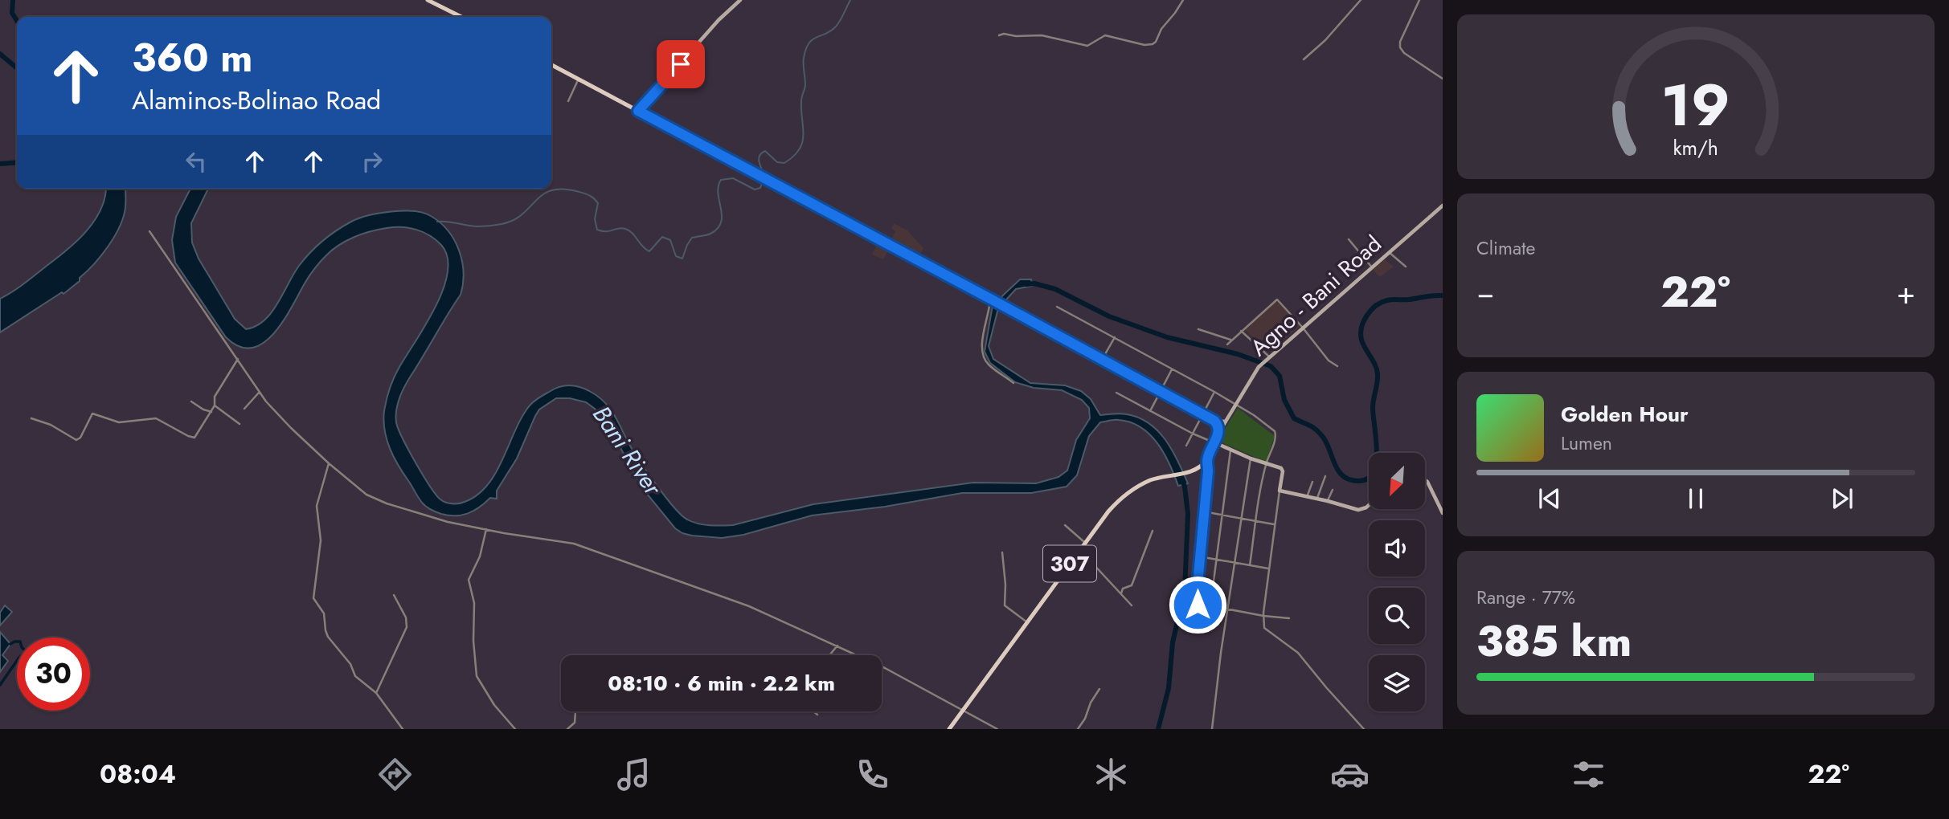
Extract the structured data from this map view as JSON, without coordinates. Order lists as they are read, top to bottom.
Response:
{
  "streets": {
    "main road": ["Agno - Bani Road", "307"]
  },
  "water": ["Bani River"],
  "north": "bottom left",
  "page": {
    "turn": ["360 m", "Alaminos-Bolinao Road"],
    "tile": [
      "Climate",
      ["Range · 77%", "385 km"]
    ],
    "heat": ["−", "22°", "+"],
    "song": ["Golden Hour", "Lumen"],
    "limit": "30",
    "trip": "08:10 · 6 min · 2.2 km",
    "tabs": ["08:04", "22°"],
    "gauge": ["19", "km/h"]
  }
}
